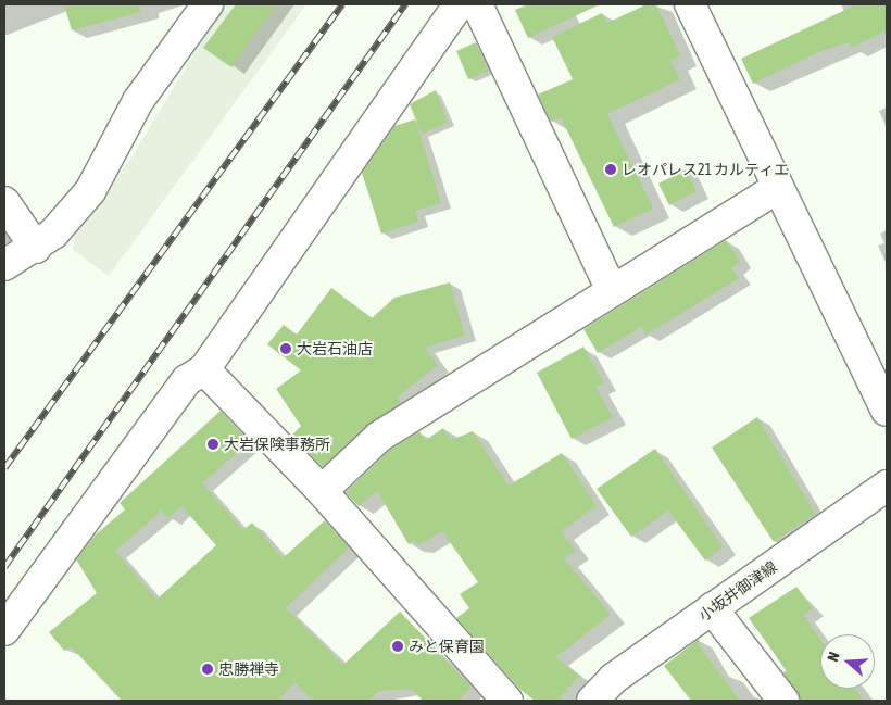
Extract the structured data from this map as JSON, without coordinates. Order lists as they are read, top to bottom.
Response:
{
  "streets": {
    "street": ["小坂井御津線"]
  },
  "places": [
    "レオパレス21 カルティエ",
    "大岩石油店",
    "大岩保険事務所",
    "みと保育園",
    "忠勝禅寺"
  ],
  "north": "left"
}
